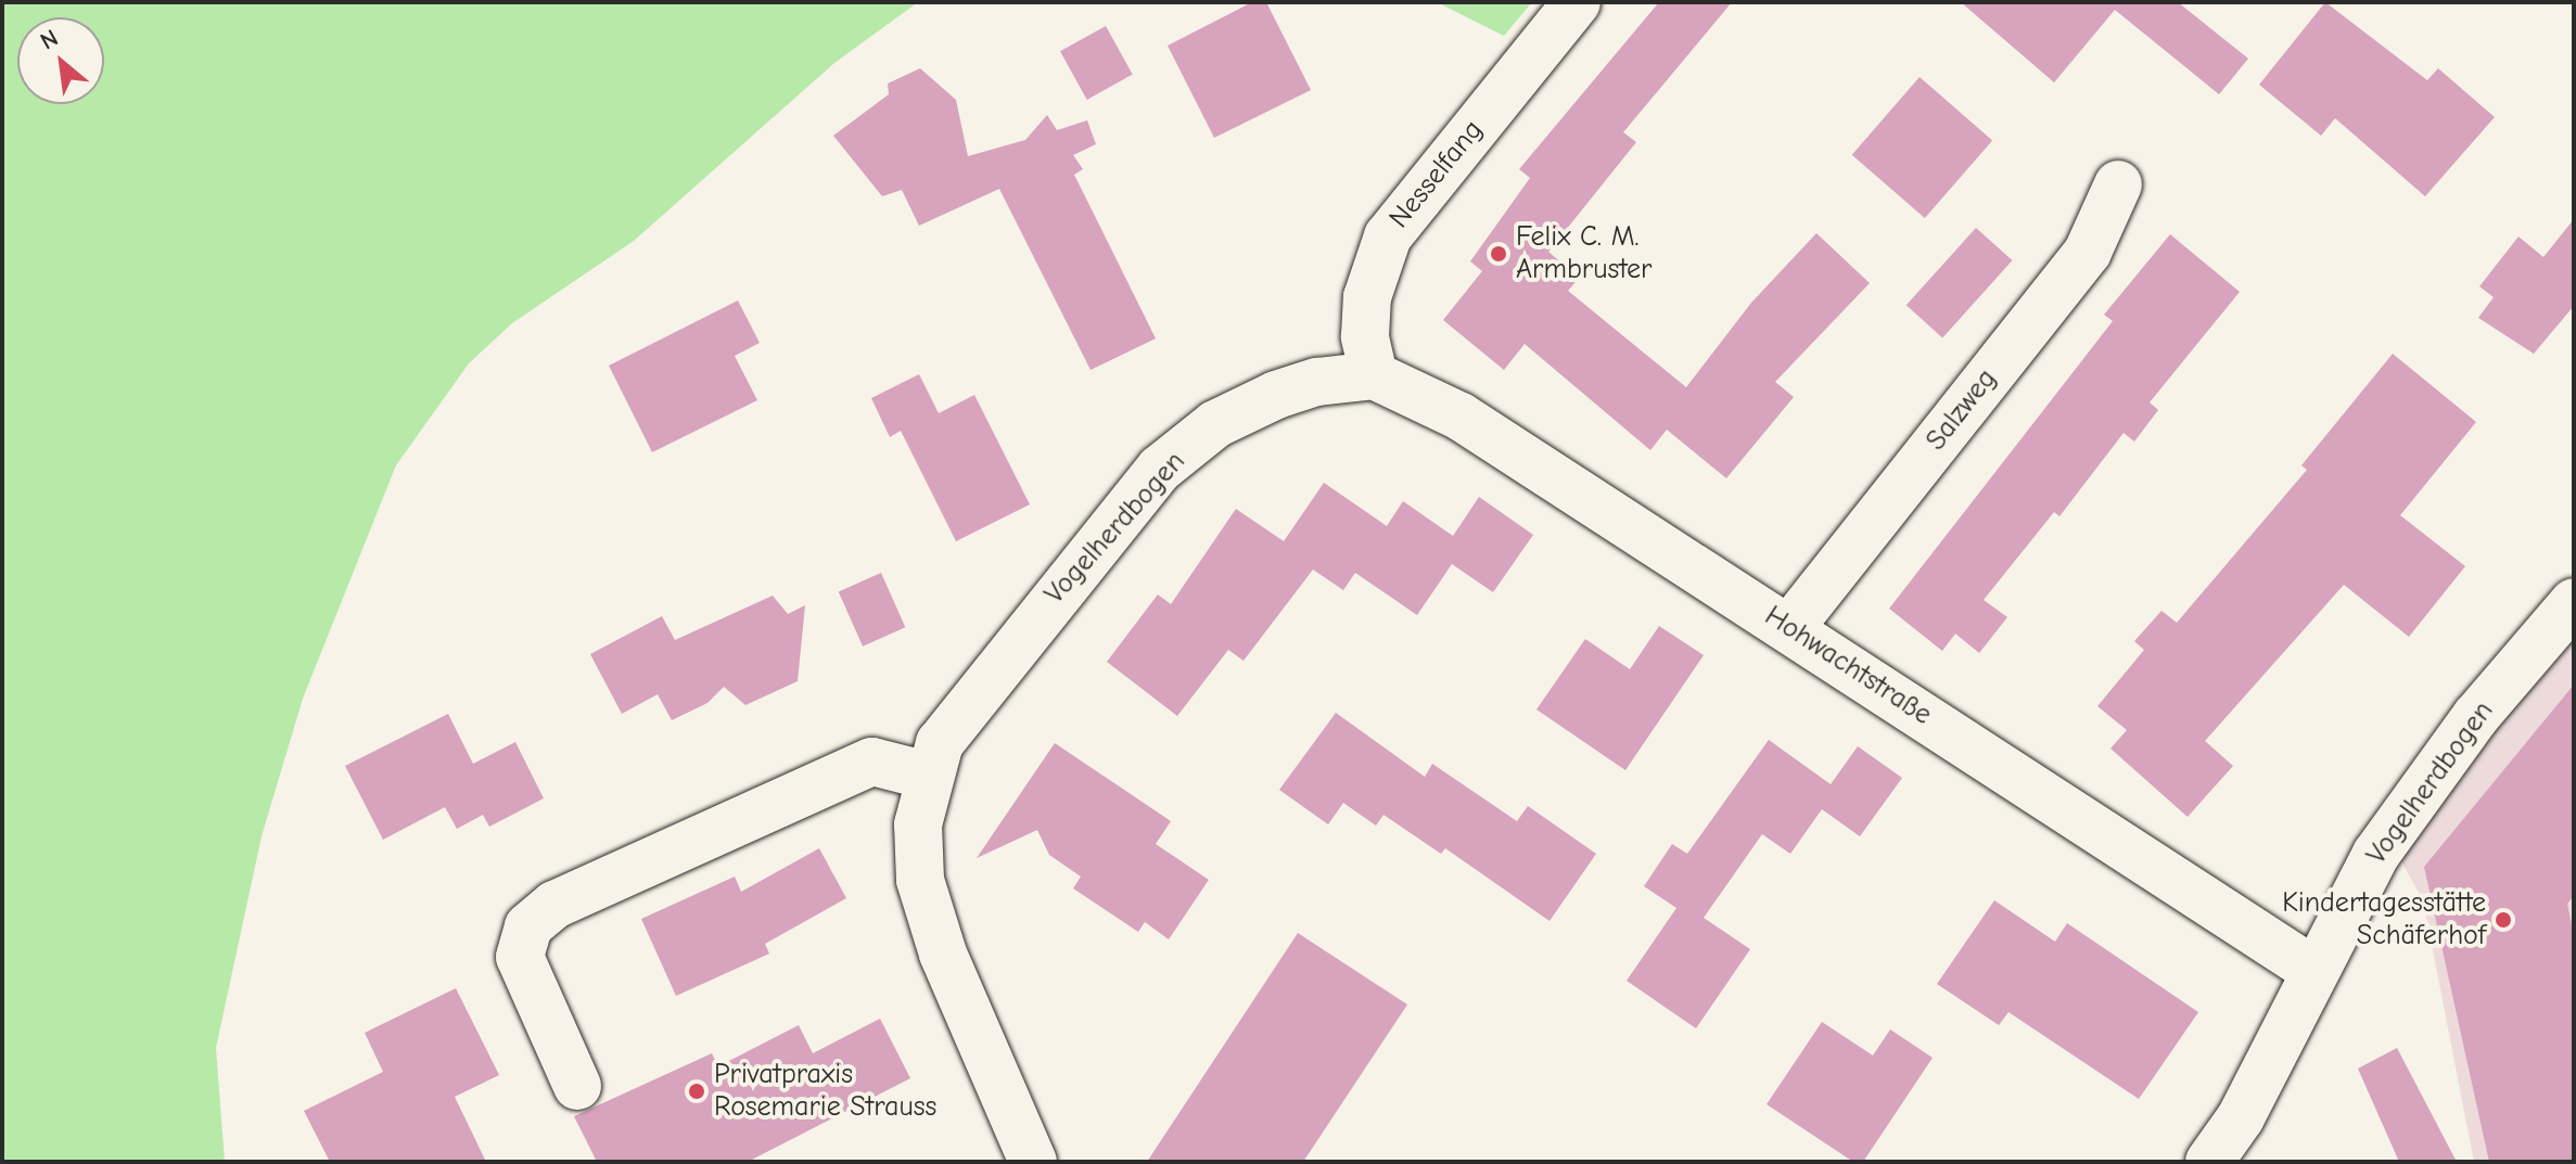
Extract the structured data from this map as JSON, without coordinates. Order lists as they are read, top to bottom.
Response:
{
  "streets": {
    "street": [
      "Nesselfang",
      "Salzweg",
      "Vogelherdbogen",
      "Hohwachtstraße"
    ]
  },
  "crossings": [
    ["Nesselfang", "Vogelherdbogen"],
    ["Nesselfang", "Hohwachtstraße"],
    ["Salzweg", "Hohwachtstraße"],
    ["Vogelherdbogen", "Hohwachtstraße"]
  ],
  "places": ["Felix C. M. Armbruster", "Kindertagesstätte Schäferhof", "Privatpraxis Rosemarie Strauss"],
  "north": "top left"
}
